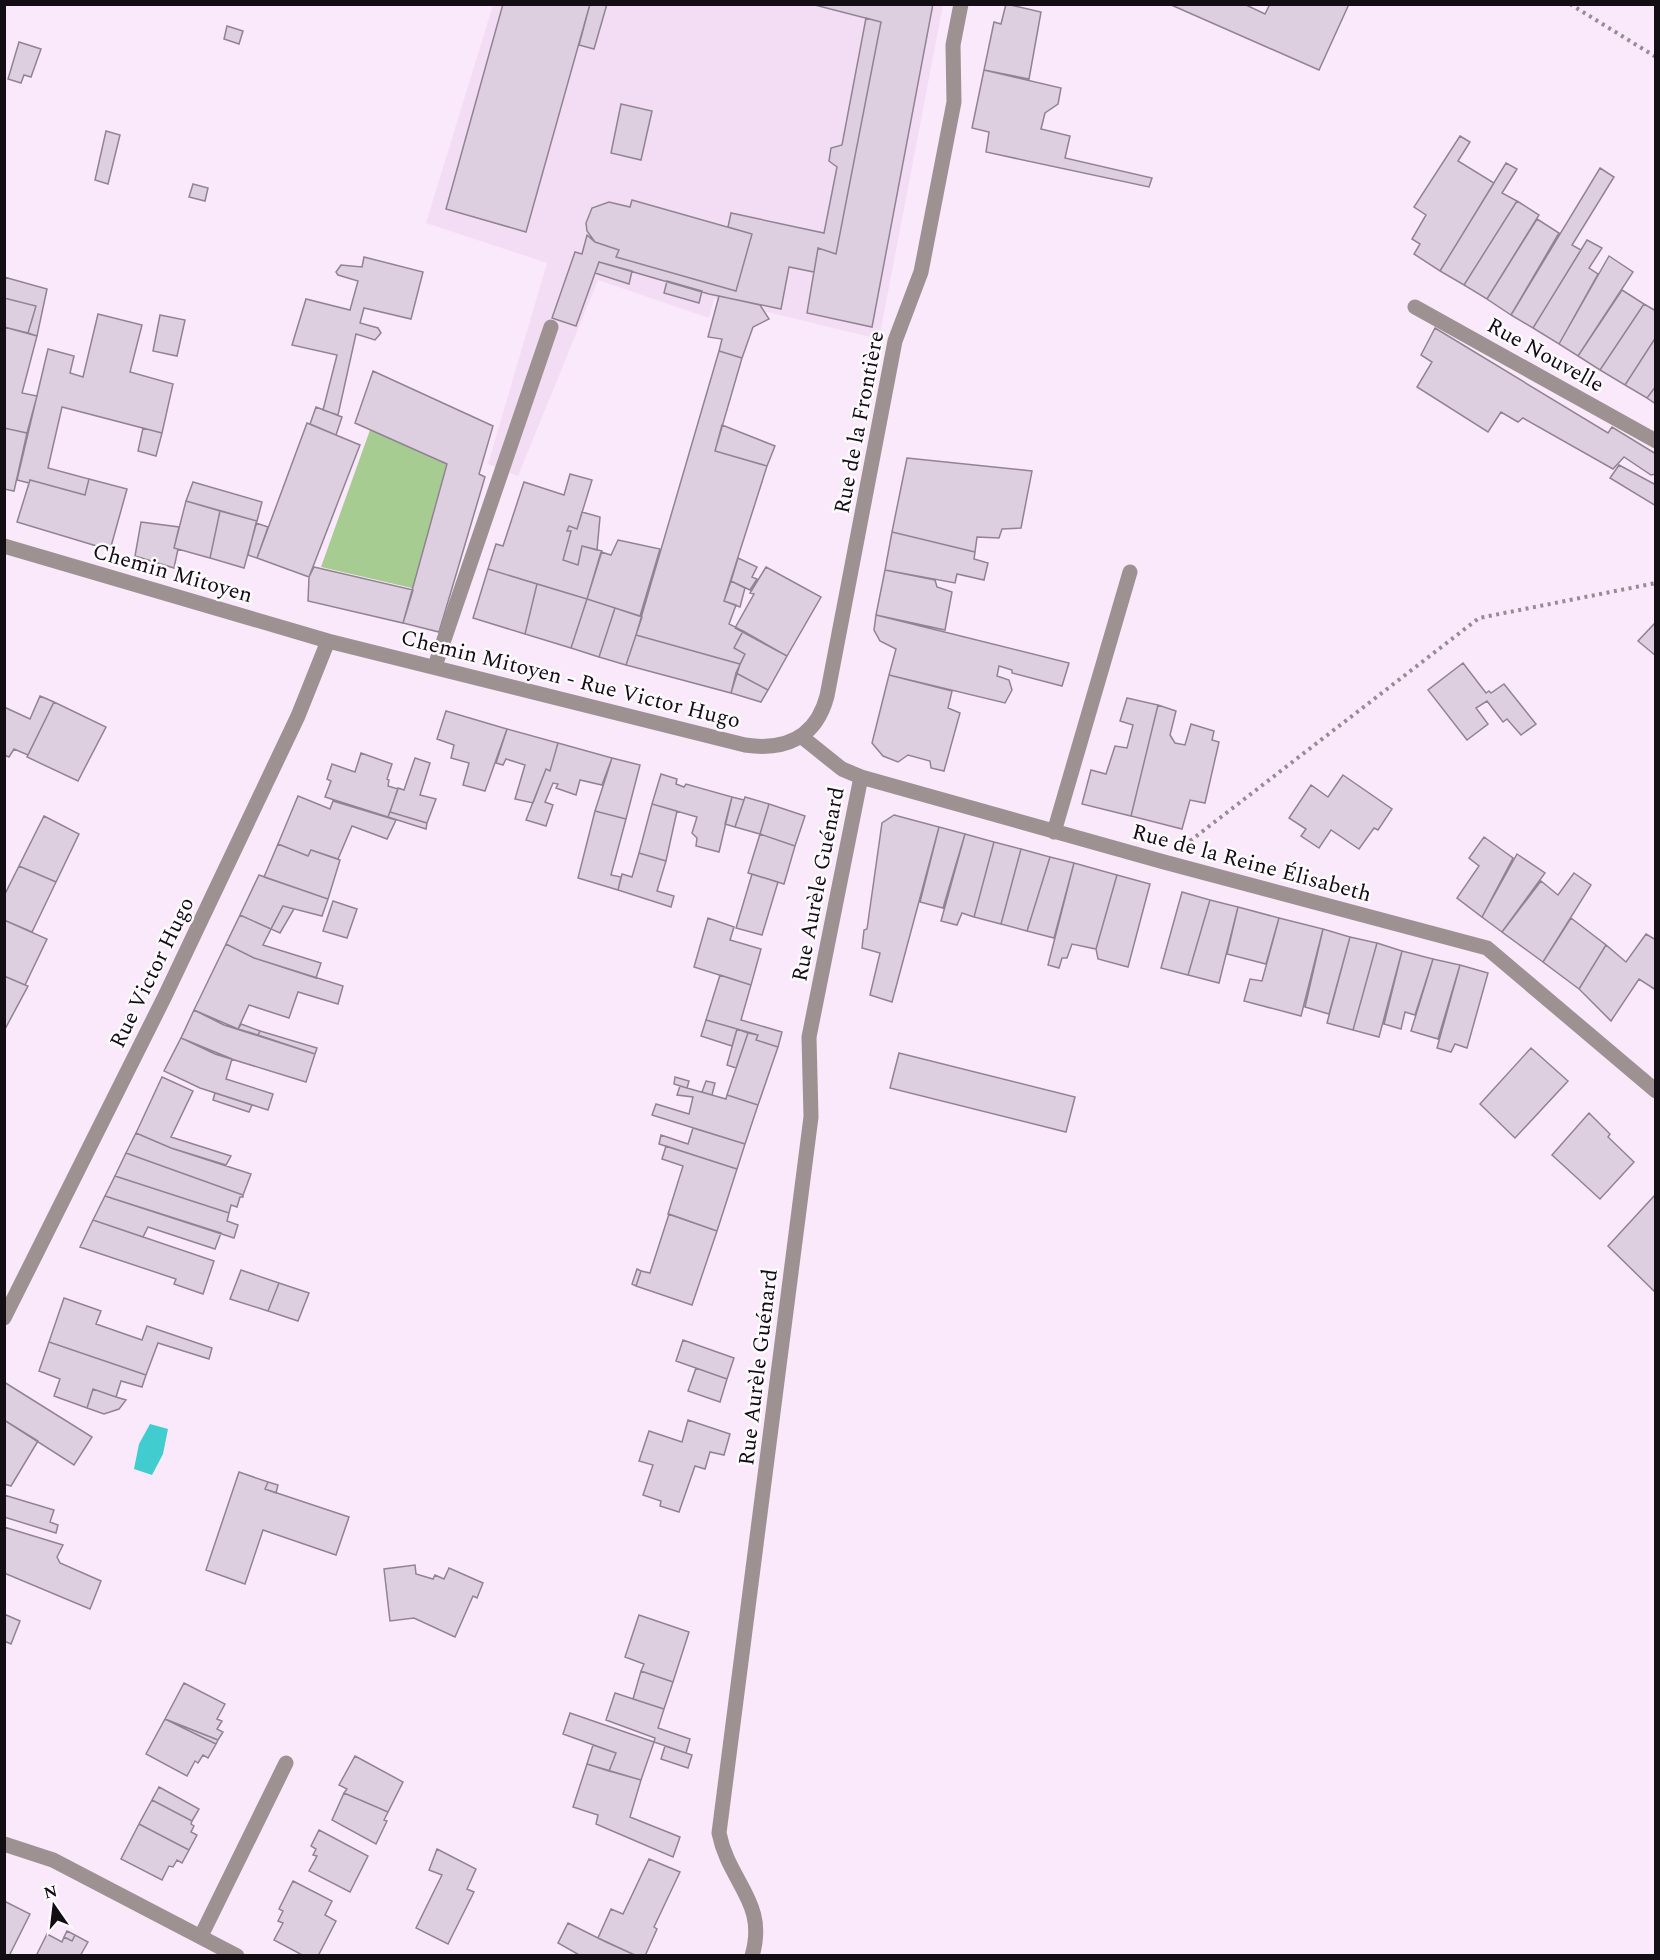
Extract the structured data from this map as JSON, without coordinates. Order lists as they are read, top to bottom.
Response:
{
  "streets": {
    "street": [
      "Rue Nouvelle",
      "Rue de la Frontière",
      "Chemin Mitoyen",
      "Chemin Mitoyen - Rue Victor Hugo",
      "Rue de la Reine Élisabeth",
      "Rue Aurèle Guénard",
      "Rue Victor Hugo"
    ]
  },
  "crossings": [
    ["Rue de la Frontière", "Chemin Mitoyen - Rue Victor Hugo"],
    ["Rue de la Frontière", "Rue de la Reine Élisabeth"],
    ["Chemin Mitoyen", "Chemin Mitoyen - Rue Victor Hugo"],
    ["Chemin Mitoyen", "Rue Victor Hugo"],
    ["Chemin Mitoyen - Rue Victor Hugo", "Rue de la Reine Élisabeth"],
    ["Chemin Mitoyen - Rue Victor Hugo", "Rue Victor Hugo"],
    ["Rue de la Reine Élisabeth", "Rue Aurèle Guénard"]
  ],
  "north": "top"
}
